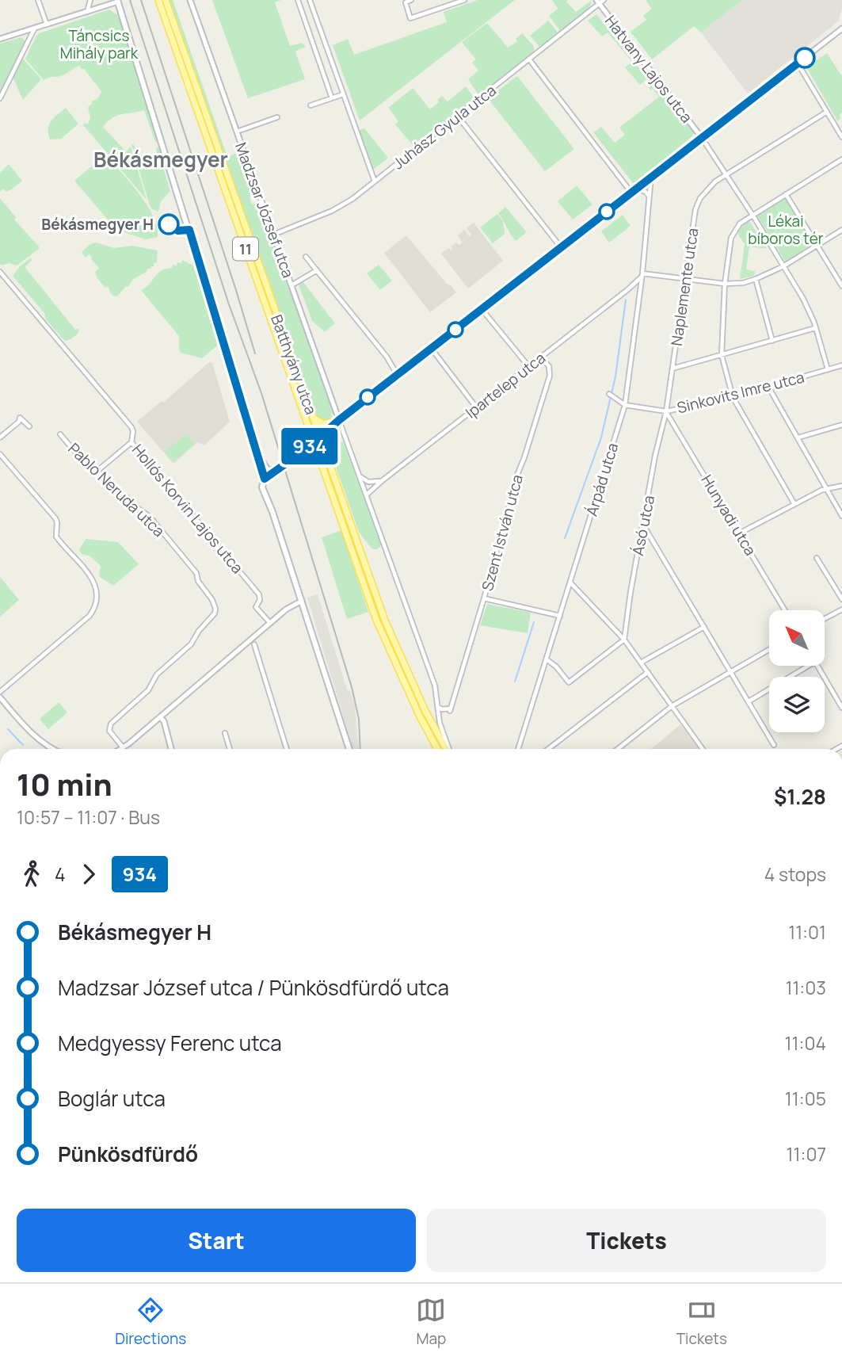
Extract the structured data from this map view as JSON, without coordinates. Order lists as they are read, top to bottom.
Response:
{
  "streets": {
    "main road": ["11", "Batthyány utca"],
    "street": [
      "Hatvany Lajos utca",
      "Juhász Gyula utca",
      "Madzsar József utca",
      "Naplemente utca",
      "Ipartelep utca",
      "Sinkovits Imre utca",
      "Árpád utca",
      "Pablo Neruda utca",
      "Hollós Korvin Lajos utca",
      "Hunyadi utca",
      "Ásó utca",
      "Szent István utca"
    ]
  },
  "crossings": [
    ["Hatvany Lajos utca", "Juhász Gyula utca"],
    ["Juhász Gyula utca", "Madzsar József utca"],
    ["Madzsar József utca", "Batthyány utca"],
    ["Naplemente utca", "Sinkovits Imre utca"],
    ["Naplemente utca", "Hunyadi utca"],
    ["Naplemente utca", "Ásó utca"],
    ["Batthyány utca", "Ipartelep utca"],
    ["Batthyány utca", "Szent István utca"],
    ["Ipartelep utca", "Árpád utca"],
    ["Ipartelep utca", "Szent István utca"],
    ["Sinkovits Imre utca", "Árpád utca"],
    ["Sinkovits Imre utca", "Hunyadi utca"],
    ["Sinkovits Imre utca", "Ásó utca"],
    ["Hunyadi utca", "Ásó utca"]
  ],
  "districts": ["Békásmegyer"],
  "parks": ["Táncsics Mihály park", "Lékai bíboros tér"],
  "places": ["Békásmegyer H"],
  "lines": ["bus line 934"],
  "north": "top left",
  "page": {
    "on_map": "934",
    "heading": ["10 min", "10:57 – 11:07 · Bus", "$1.28"],
    "legs": ["4", "934", "4 stops"],
    "list": [
      {
        "name": "Békásmegyer H",
        "value": "11:01"
      },
      {
        "name": "Madzsar József utca / Pünkösdfürdő utca",
        "value": "11:03"
      },
      {
        "name": "Medgyessy Ferenc utca",
        "value": "11:04"
      },
      {
        "name": "Boglár utca",
        "value": "11:05"
      },
      {
        "name": "Pünkösdfürdő",
        "value": "11:07"
      }
    ],
    "buttons": ["Start", "Tickets"],
    "tabs": ["Directions", "Map", "Tickets"]
  }
}
